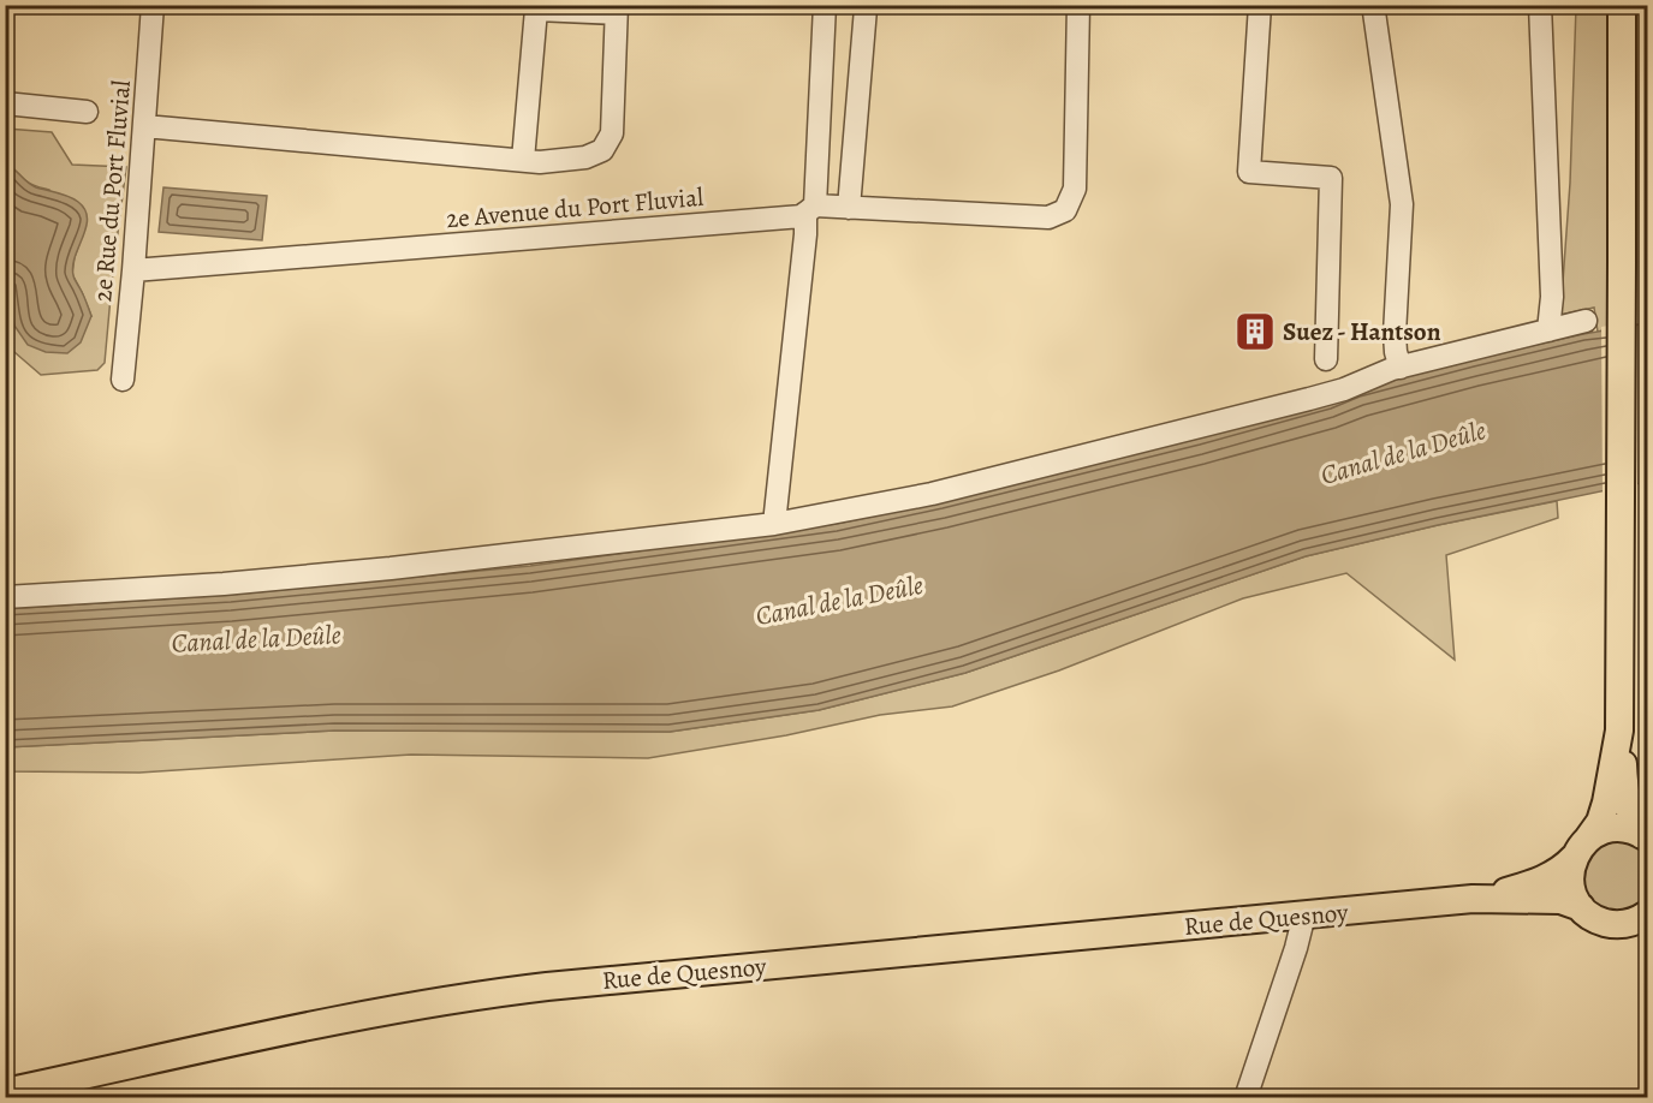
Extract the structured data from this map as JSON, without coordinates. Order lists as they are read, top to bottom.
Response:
{
  "streets": {
    "main road": ["Rue de Quesnoy"],
    "street": ["2e Rue du Port Fluvial", "2e Avenue du Port Fluvial"]
  },
  "crossings": [
    ["2e Rue du Port Fluvial", "2e Avenue du Port Fluvial"]
  ],
  "water": ["Canal de la Deûle"],
  "places": {
    "building": ["Suez - Hantson"]
  }
}
